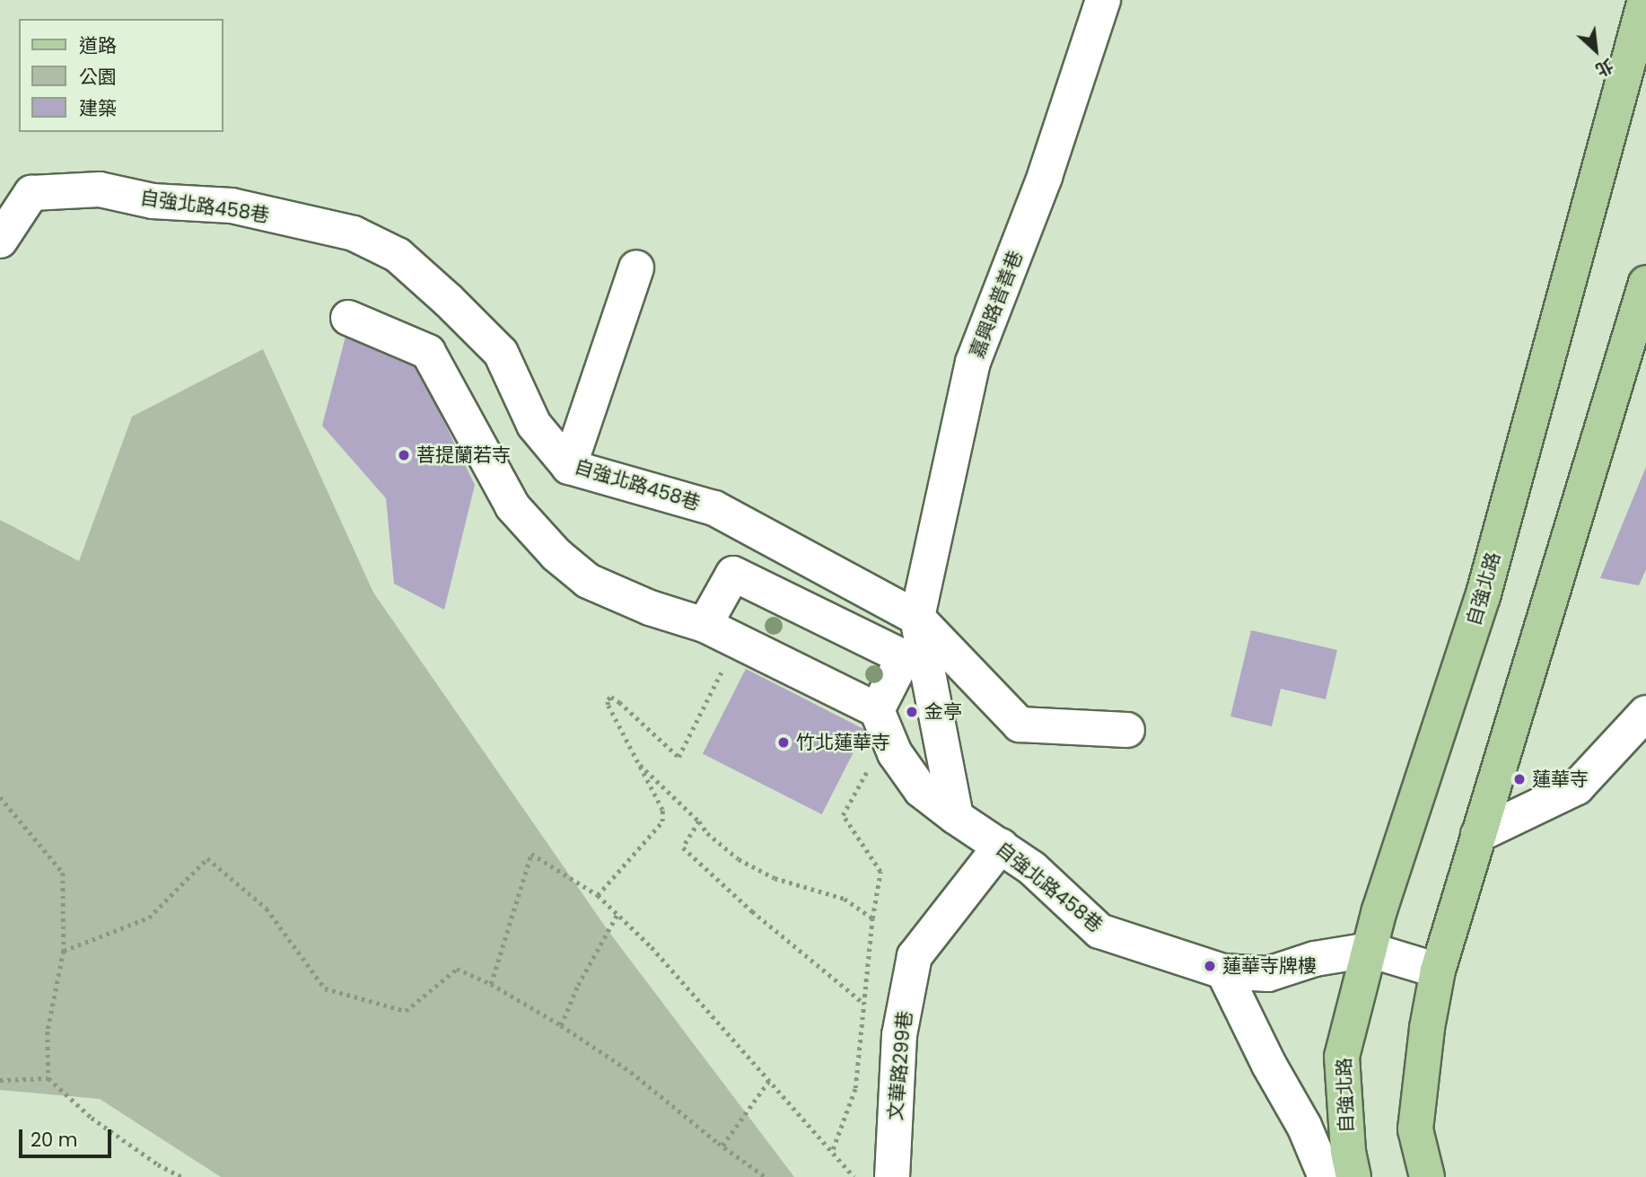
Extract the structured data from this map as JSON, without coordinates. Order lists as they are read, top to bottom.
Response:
{
  "streets": {
    "main road": ["自強北路"],
    "street": ["自強北路458巷", "嘉興路普善巷", "文華路299巷"]
  },
  "crossings": [
    ["自強北路458巷", "嘉興路普善巷"],
    ["自強北路458巷", "自強北路"],
    ["自強北路458巷", "文華路299巷"]
  ],
  "places": [
    "菩提蘭若寺",
    "金亭",
    "竹北蓮華寺",
    "蓮華寺",
    "蓮華寺牌樓"
  ],
  "legend": ["道路", "公園", "建築"],
  "scale_bar": "20 m",
  "north": "bottom right"
}
